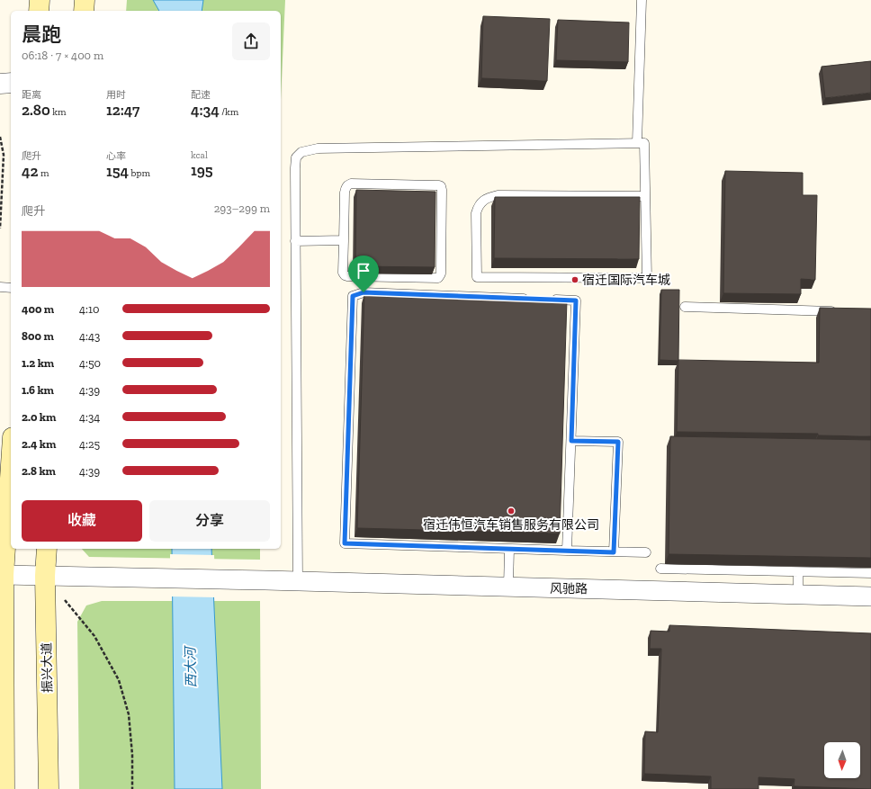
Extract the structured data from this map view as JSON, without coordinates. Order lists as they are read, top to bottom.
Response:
{
  "streets": {
    "main road": ["振兴大道"],
    "street": ["风驰路"]
  },
  "crossings": [
    ["风驰路", "振兴大道"]
  ],
  "water": ["西大河"],
  "places": ["宿迁国际汽车城", "宿迁伟恒汽车销售服务有限公司"],
  "north": "bottom",
  "page": {
    "heading": ["晨跑", "06:18 · 7 × 400 m"],
    "stats": [
      ["距离", "2.80 km"],
      ["用时", "12:47"],
      ["配速", "4:34 /km"],
      ["爬升", "42 m"],
      ["心率", "154 bpm"],
      ["kcal", "195"]
    ],
    "chart": ["爬升", "293–299 m"],
    "list": [
      {
        "name": "400 m",
        "note": "4:10"
      },
      {
        "name": "800 m",
        "note": "4:43"
      },
      {
        "name": "1.2 km",
        "note": "4:50"
      },
      {
        "name": "1.6 km",
        "note": "4:39"
      },
      {
        "name": "2.0 km",
        "note": "4:34"
      },
      {
        "name": "2.4 km",
        "note": "4:25"
      },
      {
        "name": "2.8 km",
        "note": "4:39"
      }
    ],
    "buttons": ["收藏", "分享"]
  }
}
